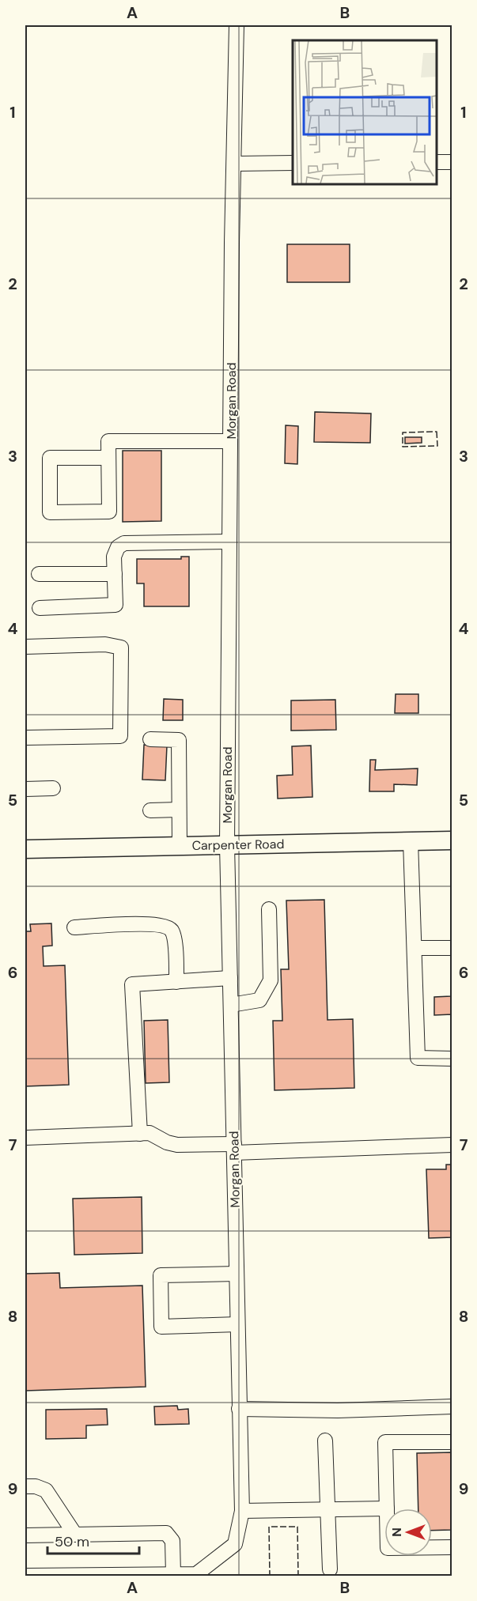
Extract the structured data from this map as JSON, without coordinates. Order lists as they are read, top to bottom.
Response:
{
  "streets": {
    "main road": ["Carpenter Road"],
    "street": ["Morgan Road"]
  },
  "crossings": [
    ["Morgan Road", "Carpenter Road"]
  ],
  "scale_bar": "50 m",
  "north": "left",
  "grid": {
    "columns": ["A", "B"],
    "rows": [
      "1",
      "2",
      "3",
      "4",
      "5",
      "6",
      "7",
      "8",
      "9"
    ]
  }
}
